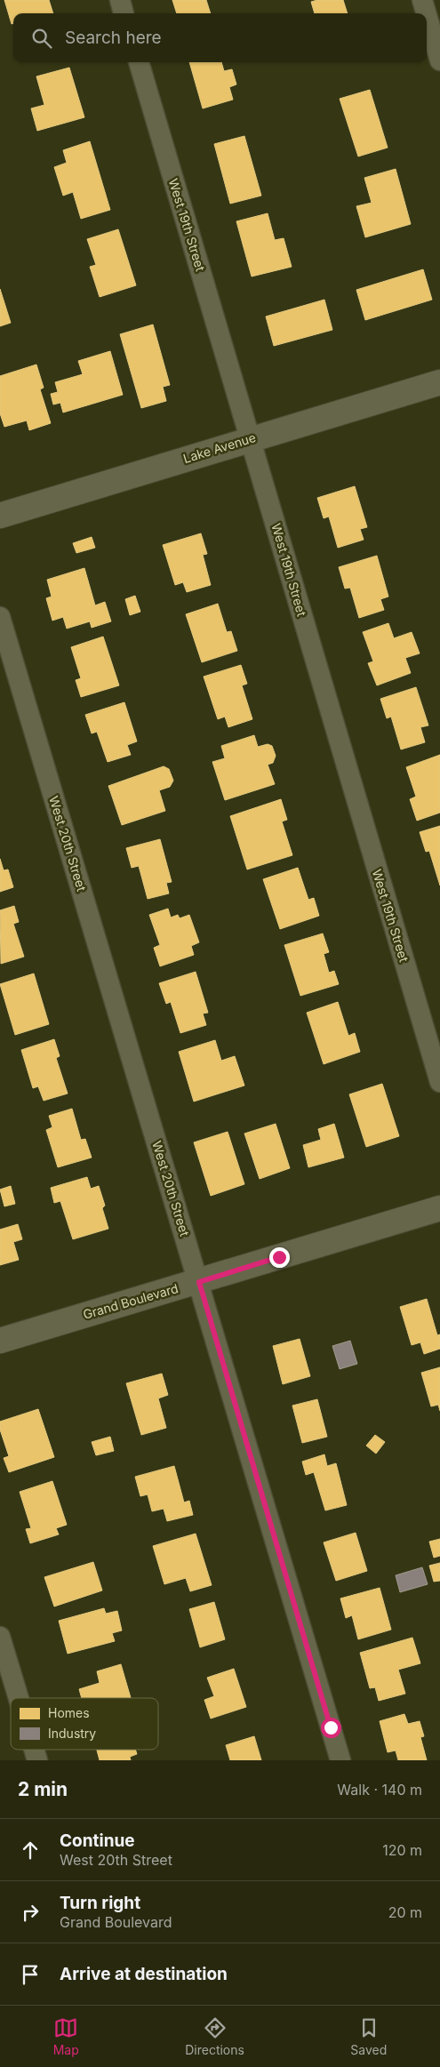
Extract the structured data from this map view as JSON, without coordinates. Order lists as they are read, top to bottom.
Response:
{
  "streets": {
    "street": [
      "West 19th Street",
      "Lake Avenue",
      "West 20th Street",
      "Grand Boulevard"
    ]
  },
  "crossings": [
    ["West 19th Street", "Lake Avenue"],
    ["West 20th Street", "Grand Boulevard"]
  ],
  "legend": ["Homes", "Industry"],
  "page": {
    "search": "Search here",
    "heading": ["2 min", "Walk · 140 m"],
    "list": [
      ["Continue", "West 20th Street", "120 m"],
      ["Turn right", "Grand Boulevard", "20 m"],
      "Arrive at destination"
    ],
    "nav": ["Map", "Directions", "Saved"]
  }
}
